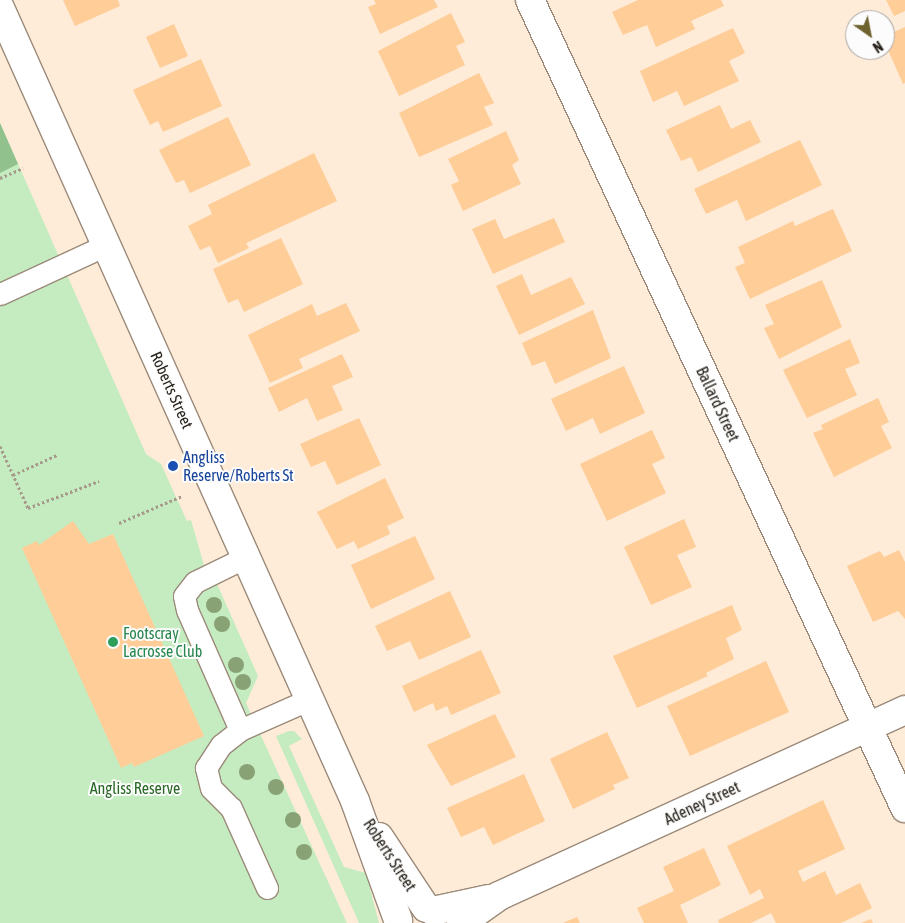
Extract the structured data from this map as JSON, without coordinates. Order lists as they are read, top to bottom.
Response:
{
  "streets": {
    "street": ["Roberts Street", "Ballard Street", "Adeney Street"]
  },
  "crossings": [
    ["Roberts Street", "Adeney Street"],
    ["Ballard Street", "Adeney Street"]
  ],
  "parks": ["Angliss Reserve"],
  "places": ["Angliss Reserve/Roberts St", "Footscray Lacrosse Club"],
  "north": "bottom right"
}
